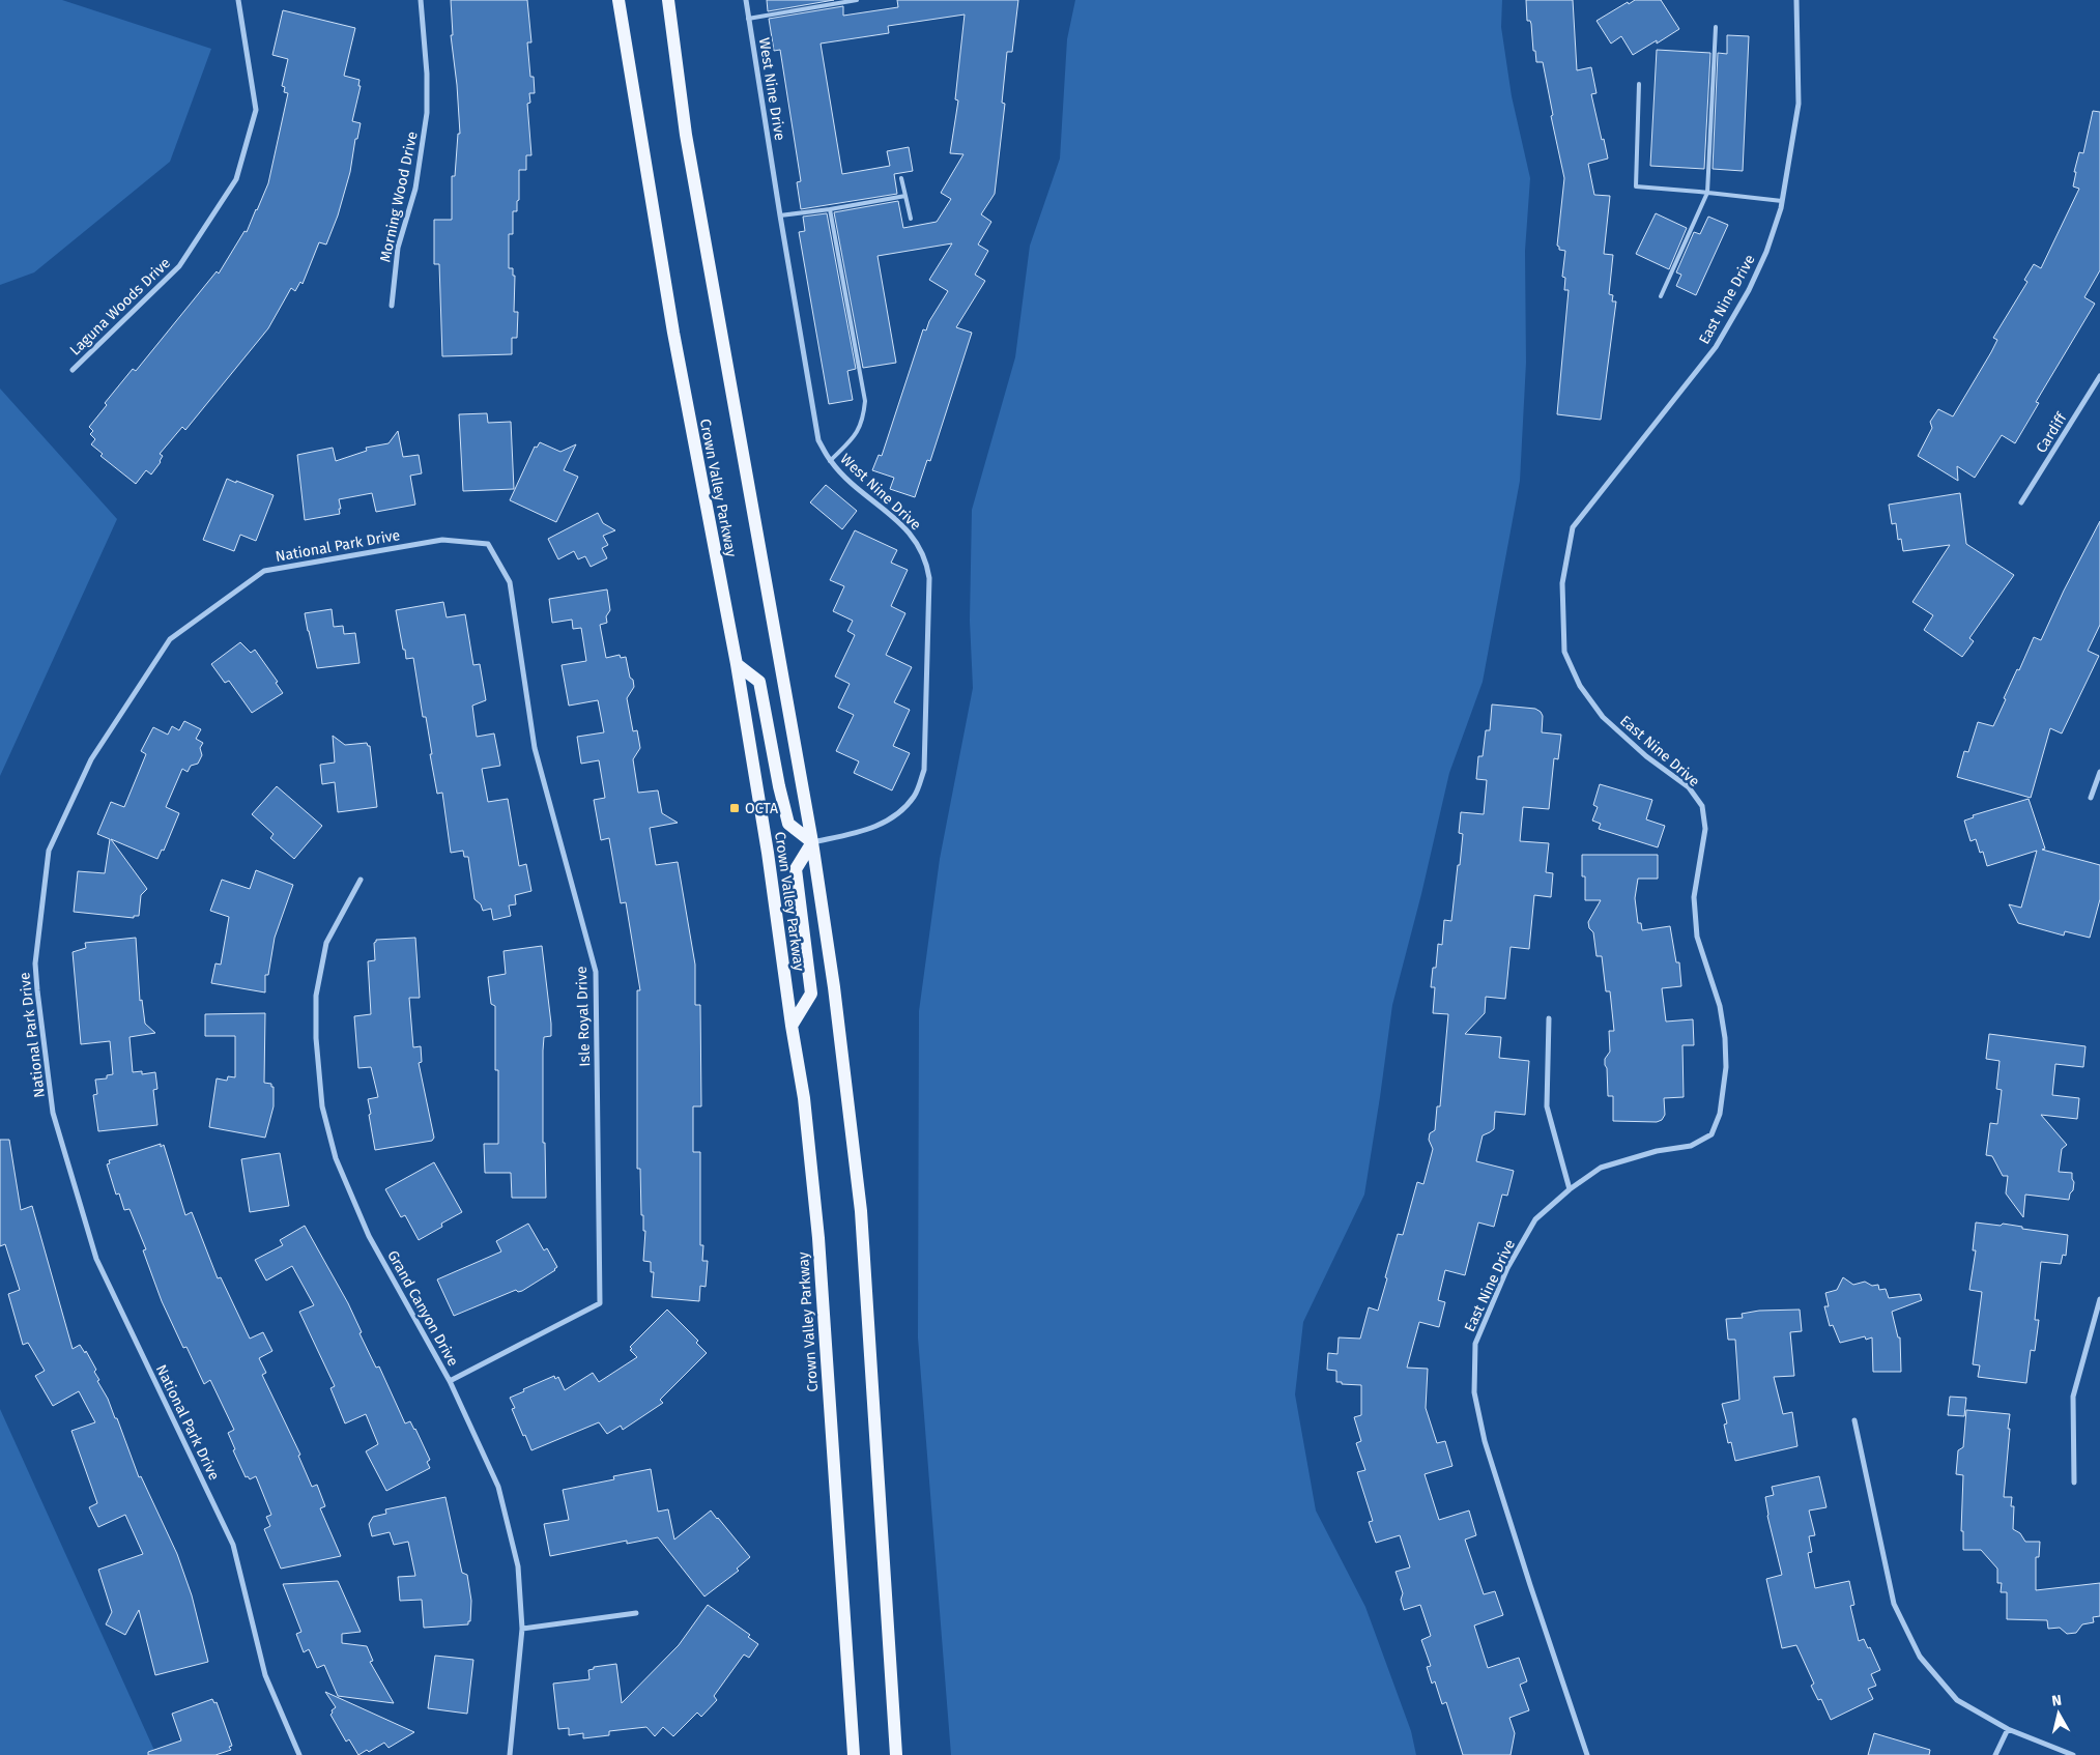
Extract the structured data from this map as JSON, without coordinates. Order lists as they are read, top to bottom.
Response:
{
  "streets": {
    "main road": ["Crown Valley Parkway"],
    "street": [
      "West Nine Drive",
      "Morning Wood Drive",
      "East Nine Drive",
      "Laguna Woods Drive",
      "Cardiff",
      "National Park Drive",
      "Isle Royal Drive",
      "Grand Canyon Drive"
    ]
  },
  "crossings": [
    ["National Park Drive", "Isle Royal Drive"],
    ["Isle Royal Drive", "Grand Canyon Drive"]
  ],
  "places": {
    "transit": ["OCTA"]
  },
  "north": "top"
}
